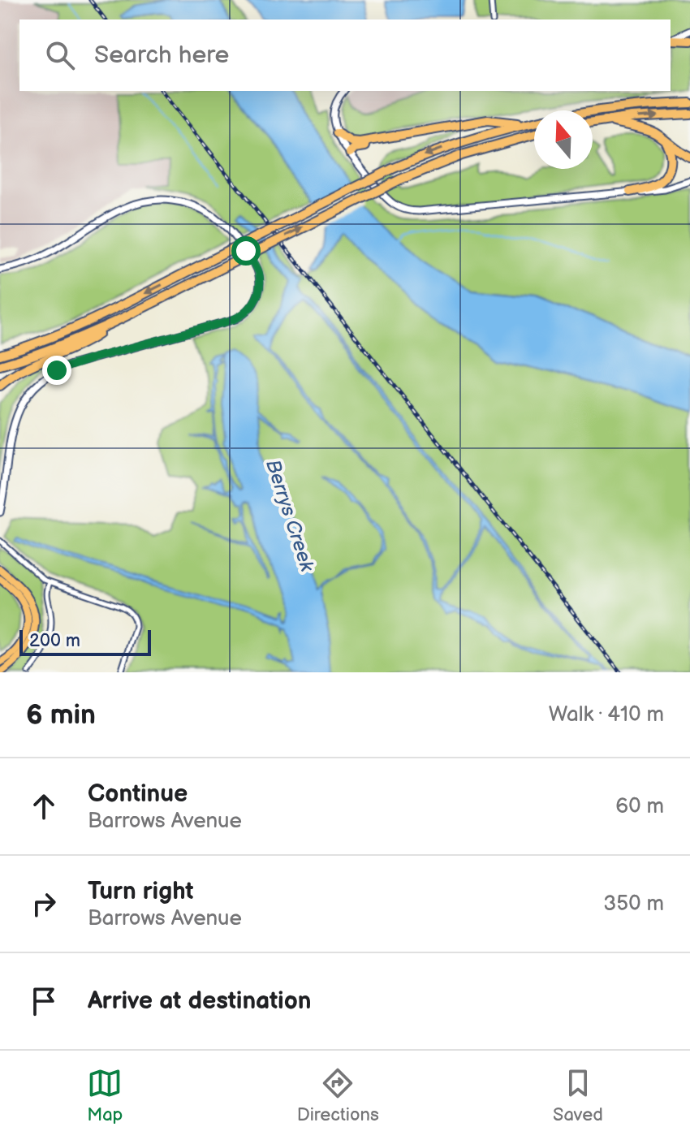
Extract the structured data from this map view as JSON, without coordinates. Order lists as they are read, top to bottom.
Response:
{
  "water": ["Berrys Creek"],
  "scale_bar": "200 m",
  "north": "top",
  "page": {
    "search": "Search here",
    "scale": "200 m",
    "heading": ["6 min", "Walk · 410 m"],
    "list": [
      ["Continue", "Barrows Avenue", "60 m"],
      ["Turn right", "Barrows Avenue", "350 m"],
      "Arrive at destination"
    ],
    "nav": ["Map", "Directions", "Saved"]
  }
}
